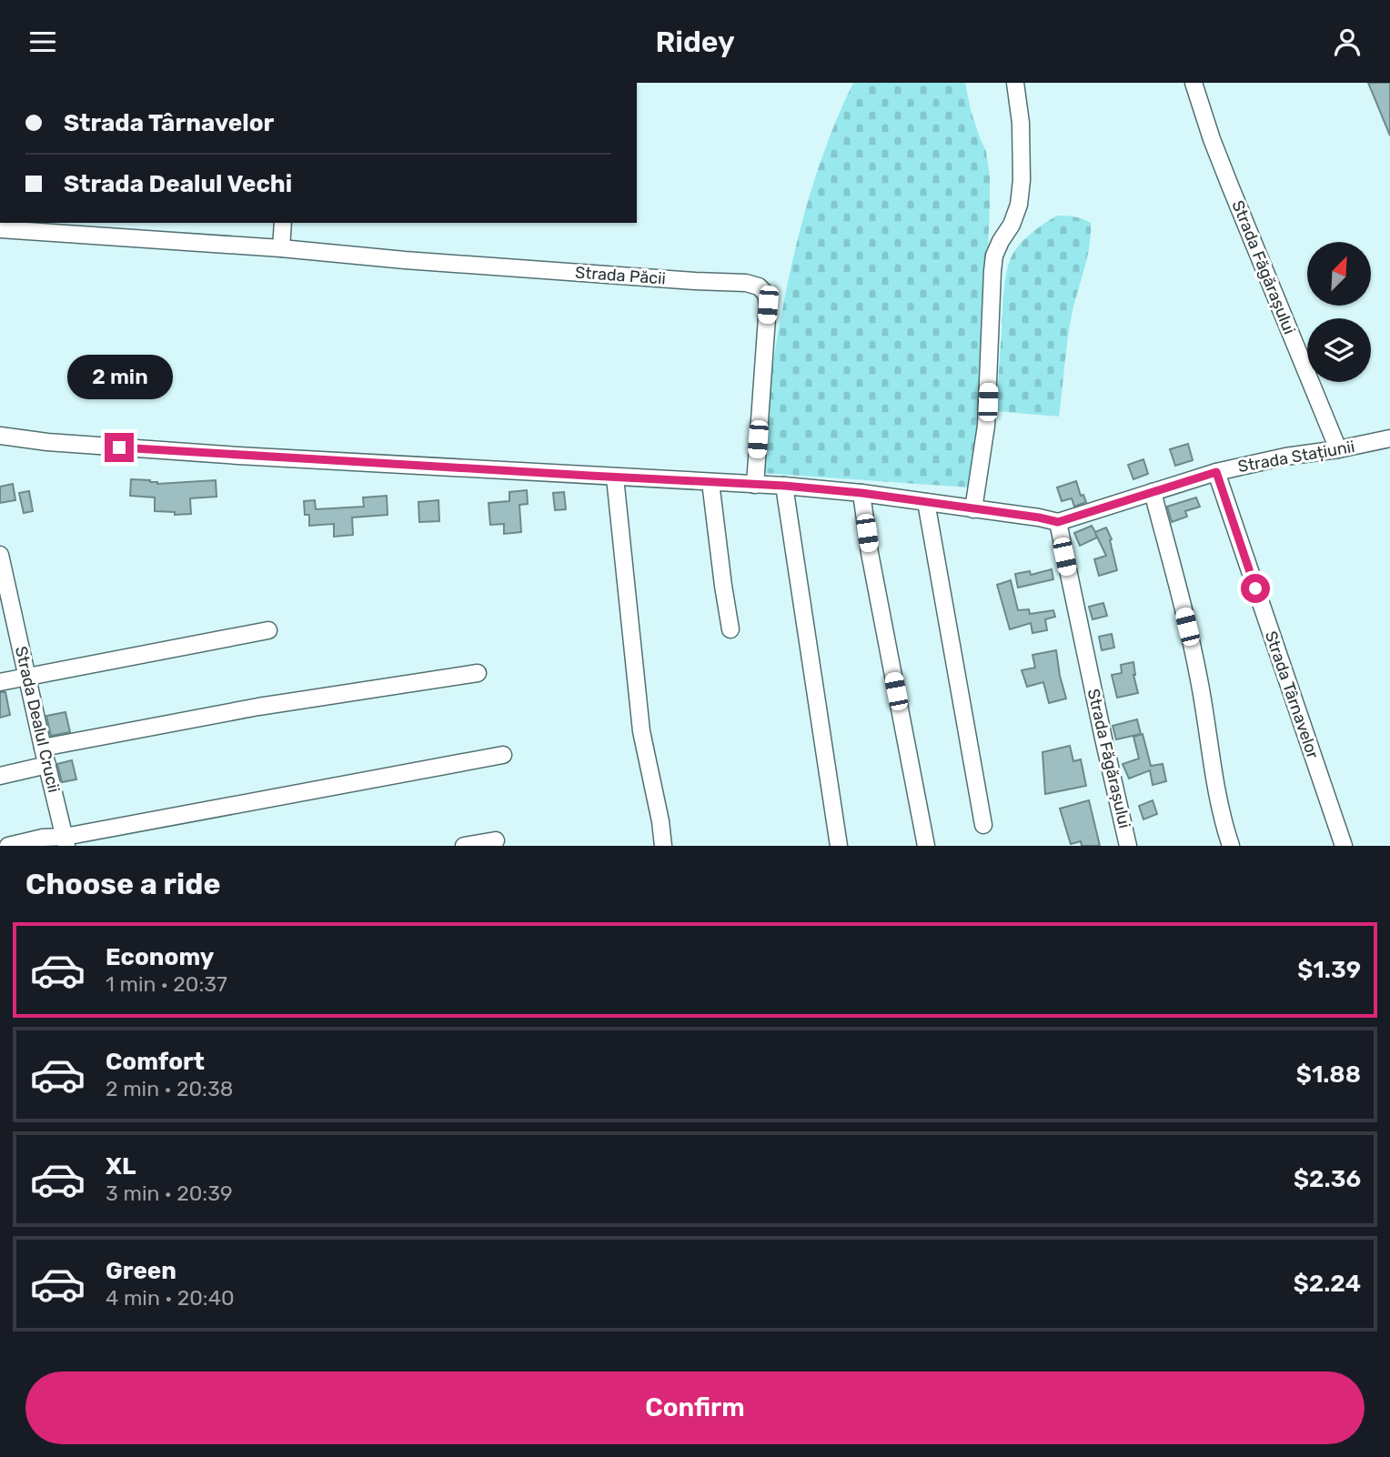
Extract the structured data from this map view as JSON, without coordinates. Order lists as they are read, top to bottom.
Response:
{
  "streets": {
    "street": [
      "Strada Făgărașului",
      "Strada Păcii",
      "Strada Stațiunii",
      "Strada Târnavelor",
      "Strada Dealul Crucii"
    ]
  },
  "crossings": [
    ["Strada Făgărașului", "Strada Stațiunii"],
    ["Strada Stațiunii", "Strada Târnavelor"]
  ],
  "north": "top right",
  "page": {
    "header": "Ridey",
    "banner": ["Strada Târnavelor", "Strada Dealul Vechi"],
    "bubble": "2 min",
    "heading": "Choose a ride",
    "list": [
      {
        "name": "Economy",
        "note": "1 min · 20:37",
        "value": "$1.39"
      },
      {
        "name": "Comfort",
        "note": "2 min · 20:38",
        "value": "$1.88"
      },
      {
        "name": "XL",
        "note": "3 min · 20:39",
        "value": "$2.36"
      },
      {
        "name": "Green",
        "note": "4 min · 20:40",
        "value": "$2.24"
      }
    ],
    "buttons": "Confirm"
  }
}
